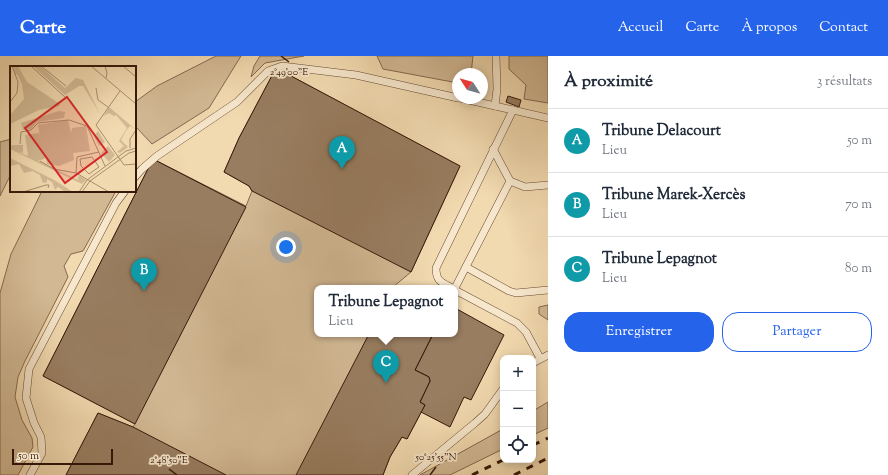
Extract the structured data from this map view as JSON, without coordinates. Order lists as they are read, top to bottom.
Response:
{
  "scale_bar": "50 m",
  "north": "top left",
  "page": {
    "header": "Carte",
    "nav": [
      "Accueil",
      "Carte",
      "À propos",
      "Contact"
    ],
    "heading": ["À proximité", "3 résultats"],
    "list": [
      {
        "mark": "A",
        "name": "Tribune Delacourt",
        "note": "Lieu",
        "value": "50 m"
      },
      {
        "mark": "B",
        "name": "Tribune Marek-Xercès",
        "note": "Lieu",
        "value": "70 m"
      },
      {
        "mark": "C",
        "name": "Tribune Lepagnot",
        "note": "Lieu",
        "value": "80 m"
      }
    ],
    "pins": ["A", "B", "C"],
    "popup": ["Tribune Lepagnot", "Lieu"],
    "buttons": ["Enregistrer", "Partager"],
    "map_buttons": ["+", "−"],
    "scale": "50 m"
  },
  "coordinates": ["2°49'00\"E", "50°25'55\"N", "2°48'50\"E"]
}
